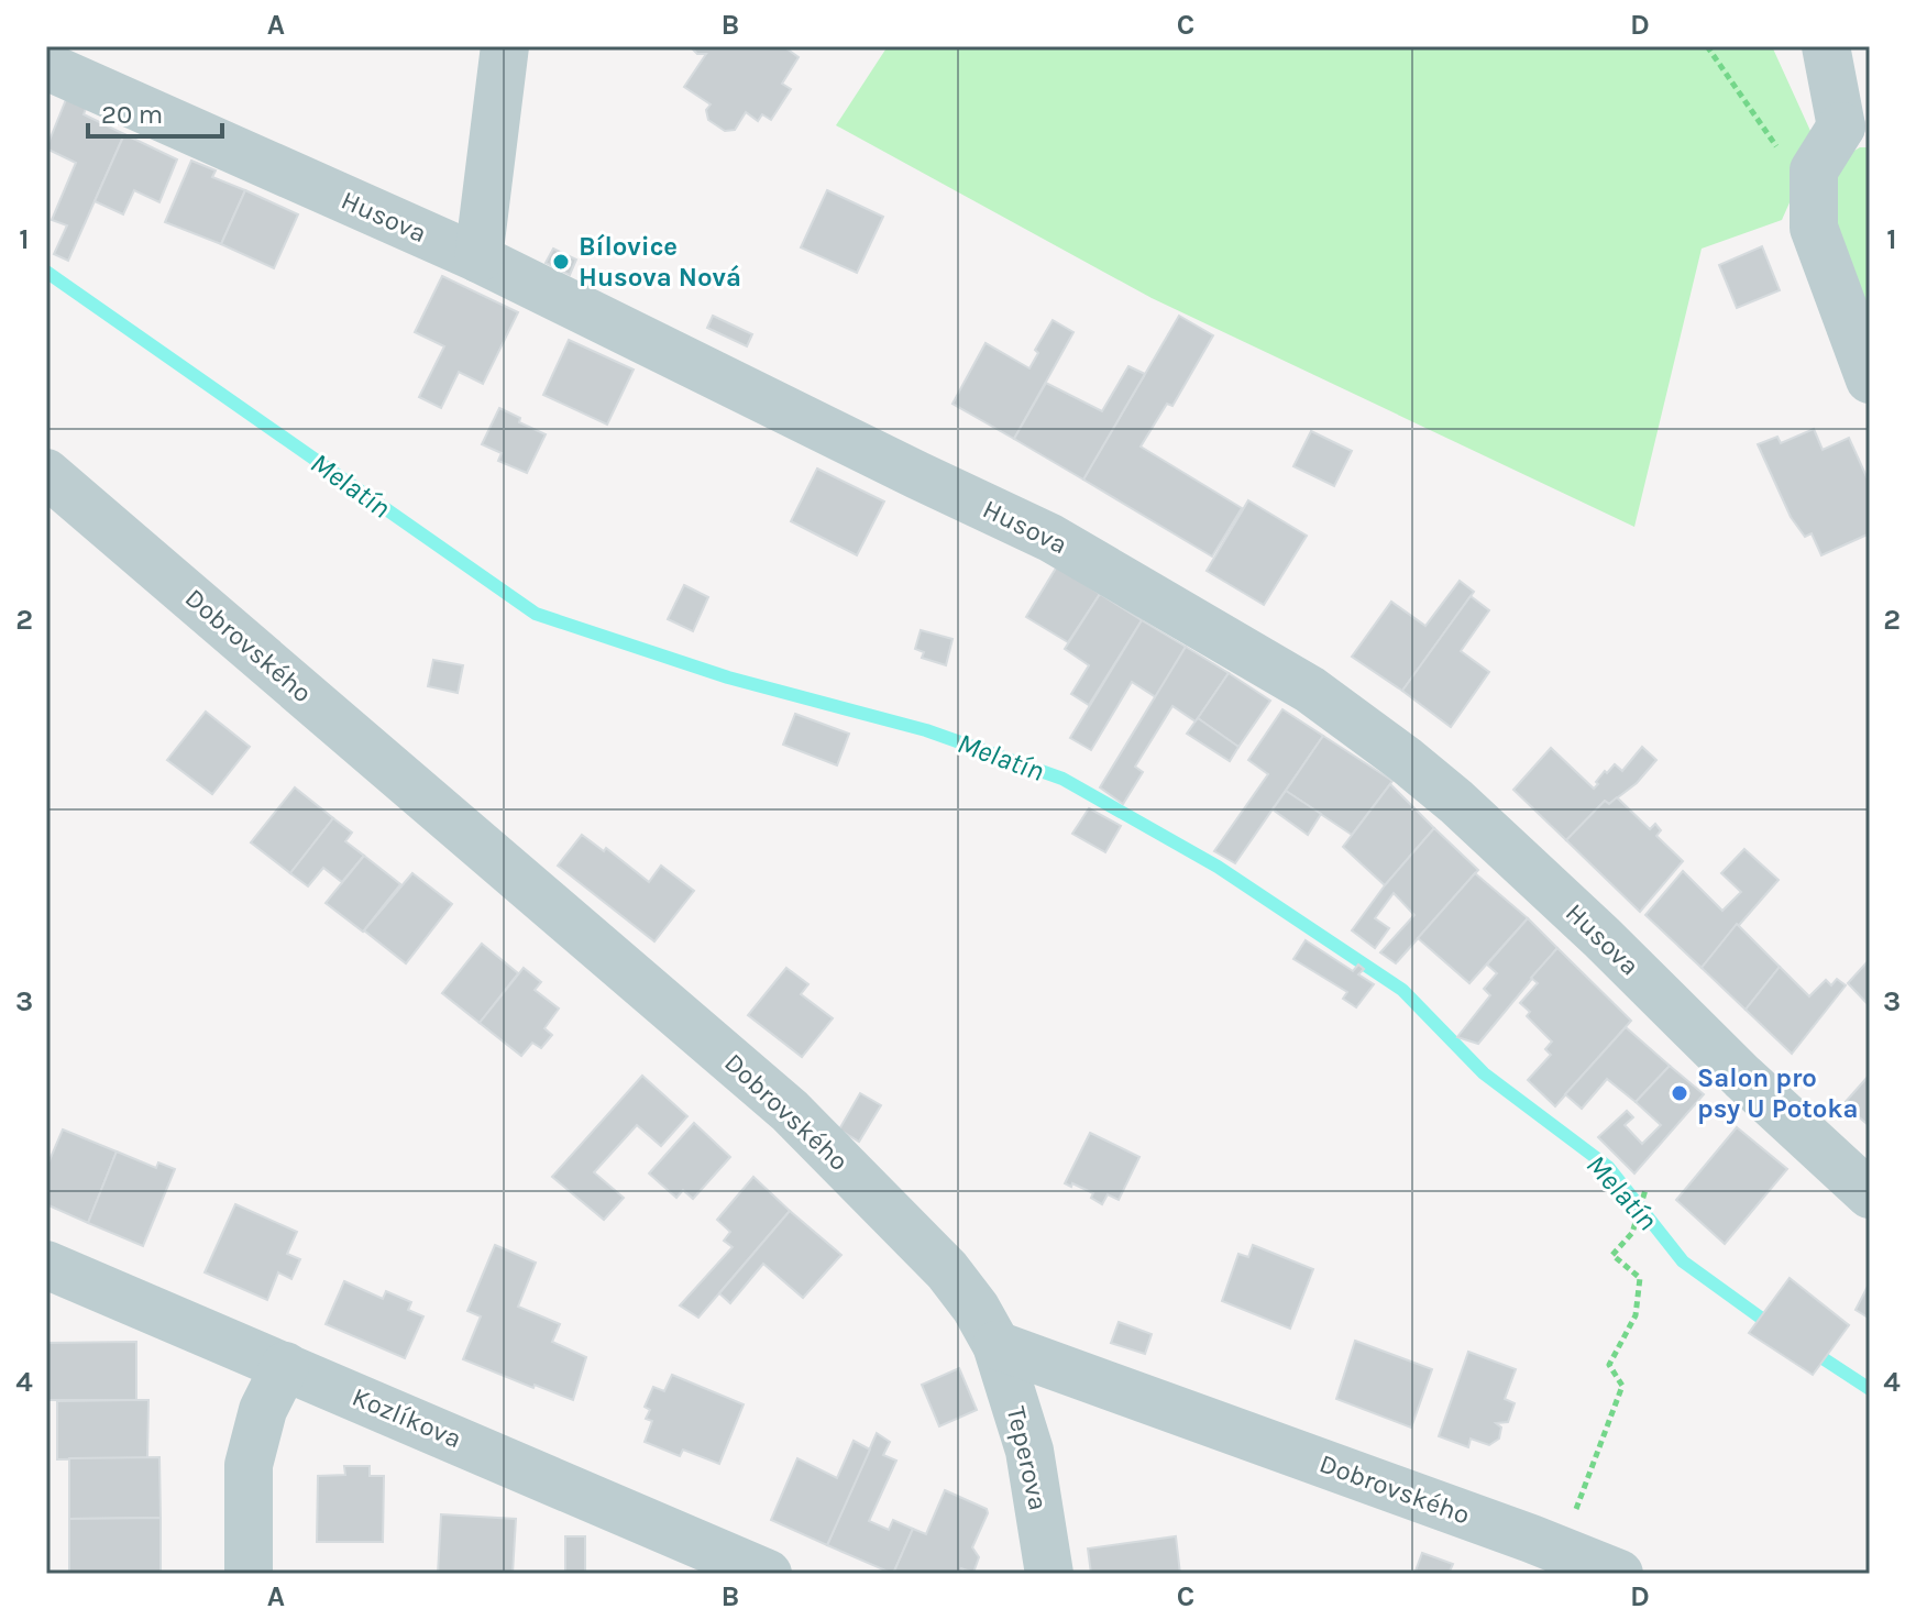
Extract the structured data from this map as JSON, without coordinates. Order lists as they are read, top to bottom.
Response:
{
  "streets": {
    "street": [
      "Husova",
      "Dobrovského",
      "Kozlíkova",
      "Teperova"
    ]
  },
  "crossings": [
    ["Dobrovského", "Teperova"]
  ],
  "water": ["Melatín"],
  "places": ["Bílovice Husova Nová", "Salon pro psy U Potoka"],
  "scale_bar": "20 m",
  "grid": {
    "columns": [
      "A",
      "B",
      "C",
      "D"
    ],
    "rows": [
      "1",
      "2",
      "3",
      "4"
    ]
  }
}
